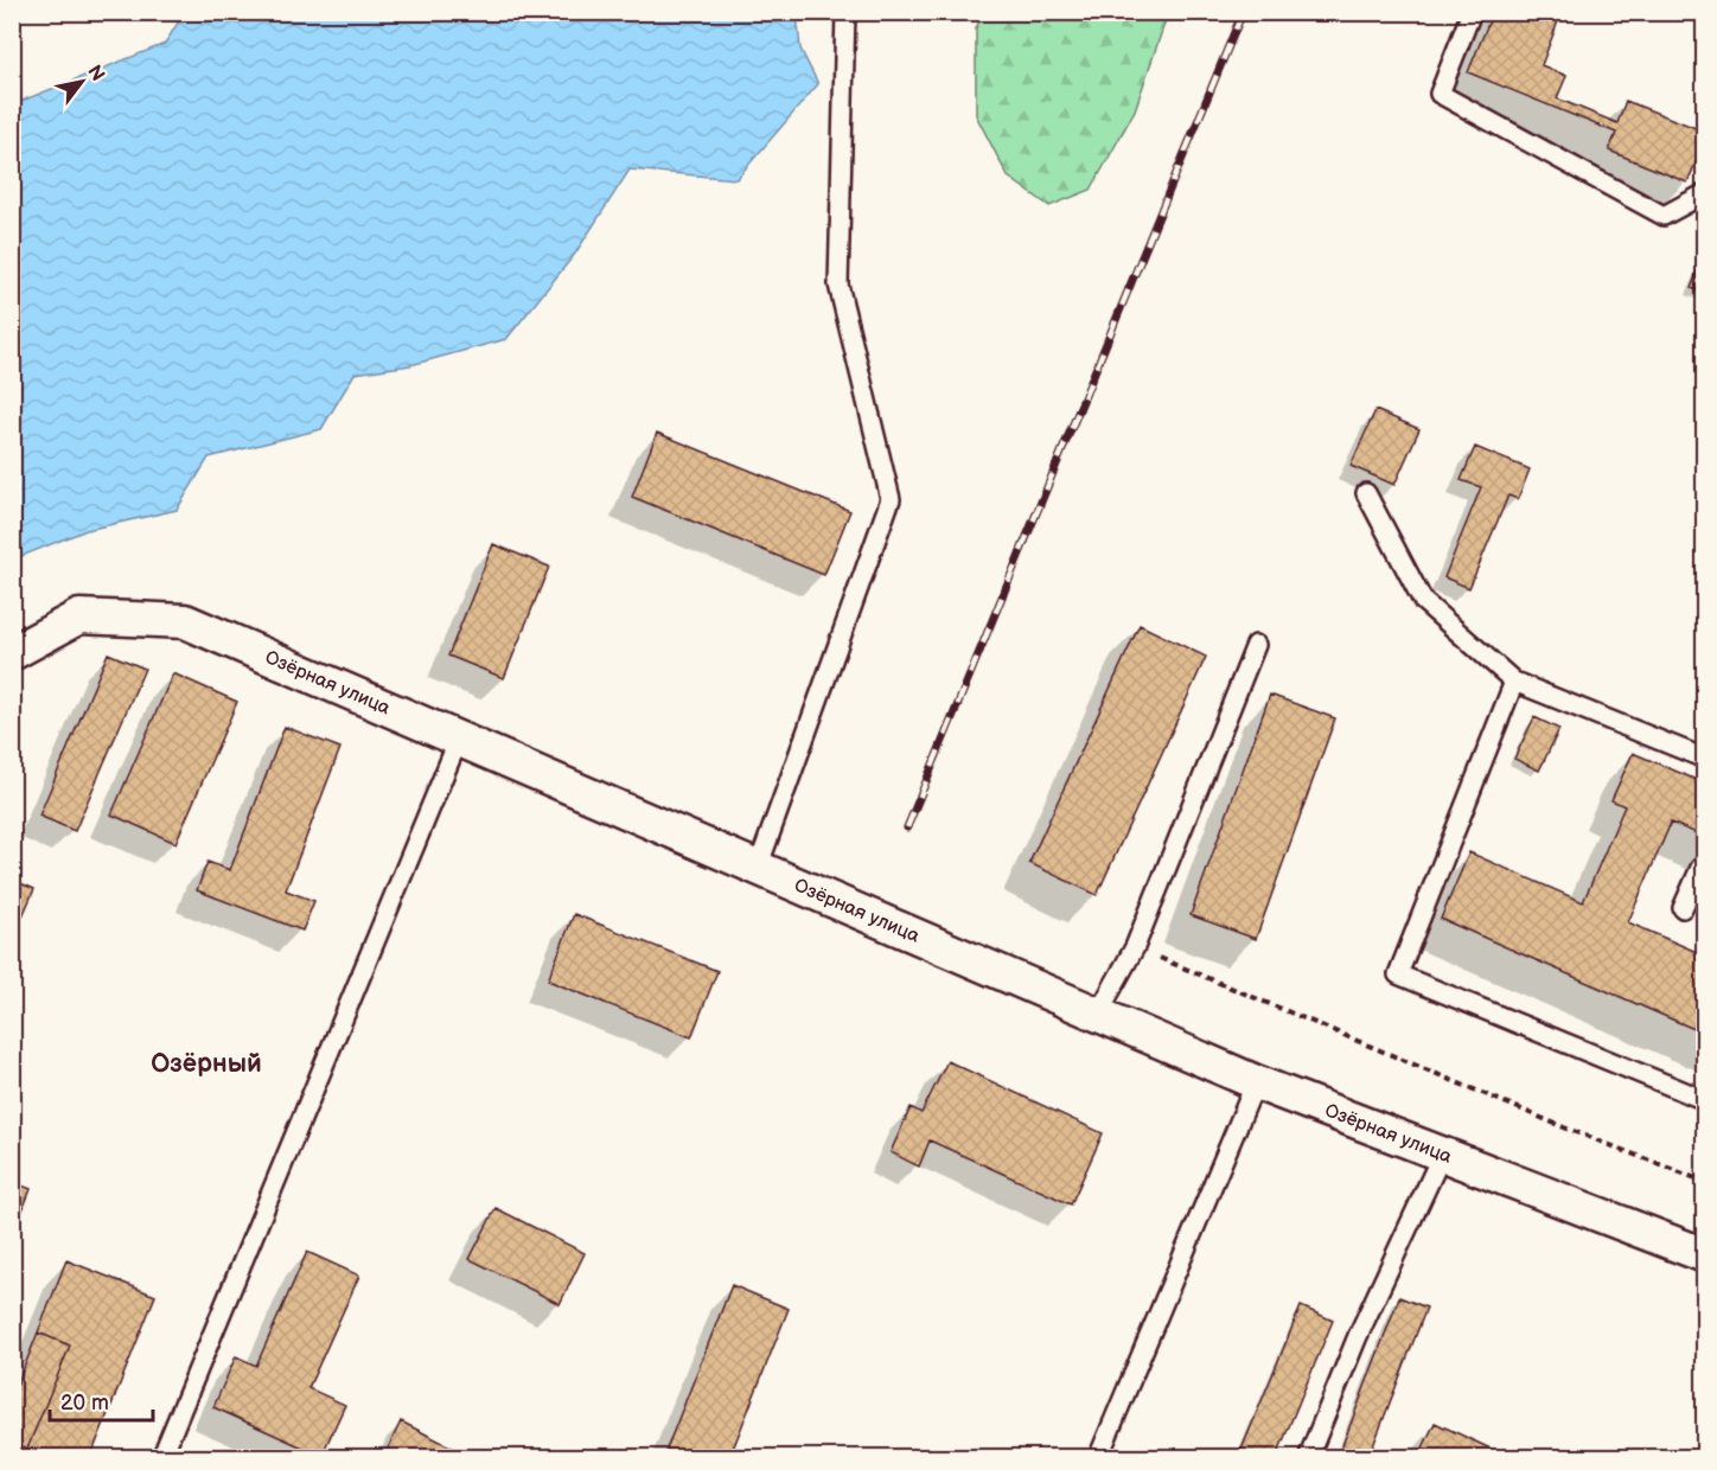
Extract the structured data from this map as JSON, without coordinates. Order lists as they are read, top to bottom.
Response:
{
  "streets": {
    "street": ["Озёрная улица"]
  },
  "districts": ["Озёрный"],
  "scale_bar": "20 m",
  "north": "top right"
}
